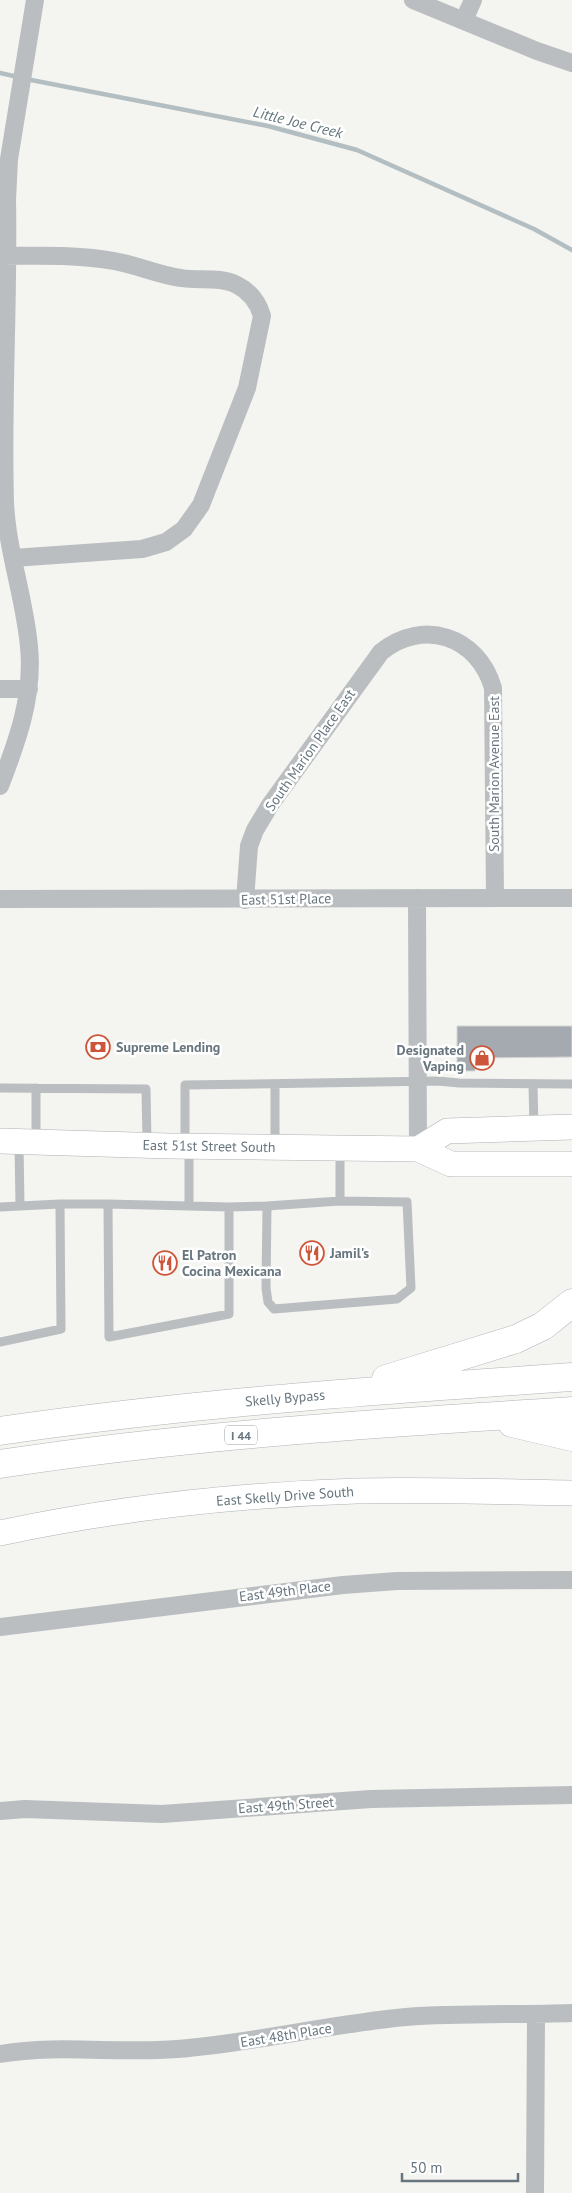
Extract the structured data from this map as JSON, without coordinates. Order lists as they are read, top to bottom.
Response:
{
  "streets": {
    "highway": ["Skelly Bypass", "I 44"],
    "main road": ["East 51st Street South", "East Skelly Drive South"],
    "street": [
      "South Marion Place East",
      "South Marion Avenue East",
      "East 51st Place",
      "East 49th Place",
      "East 49th Street",
      "East 48th Place"
    ]
  },
  "crossings": [
    ["South Marion Place East", "South Marion Avenue East"],
    ["South Marion Place East", "East 51st Place"],
    ["South Marion Avenue East", "East 51st Place"]
  ],
  "water": ["Little Joe Creek"],
  "places": {
    "bank": ["Supreme Lending"],
    "shop": ["Designated Vaping"],
    "restaurant": ["Jamil's", "El Patron Cocina Mexicana"]
  },
  "scale_bar": "50 m"
}
